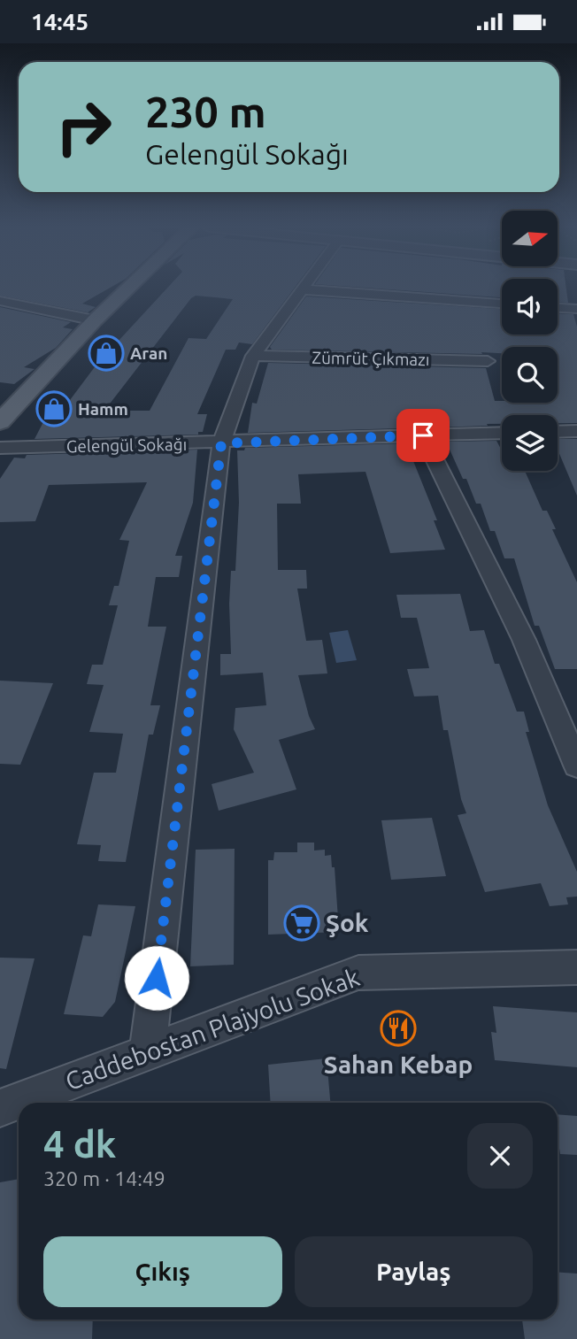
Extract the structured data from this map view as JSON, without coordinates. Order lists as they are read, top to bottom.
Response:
{
  "streets": {
    "street": ["Zümrüt Çıkmazı", "Gelengül Sokağı", "Caddebostan Plajyolu Sokak"]
  },
  "places": {
    "shop": ["Aran", "Hamm"],
    "supermarket": ["Şok"],
    "restaurant": ["Sahan Kebap"]
  },
  "north": "right",
  "page": {
    "status": "14:45",
    "turn": ["230 m", "Gelengül Sokağı"],
    "heading": ["4 dk", "320 m · 14:49"],
    "buttons": ["Çıkış", "Paylaş"]
  }
}
